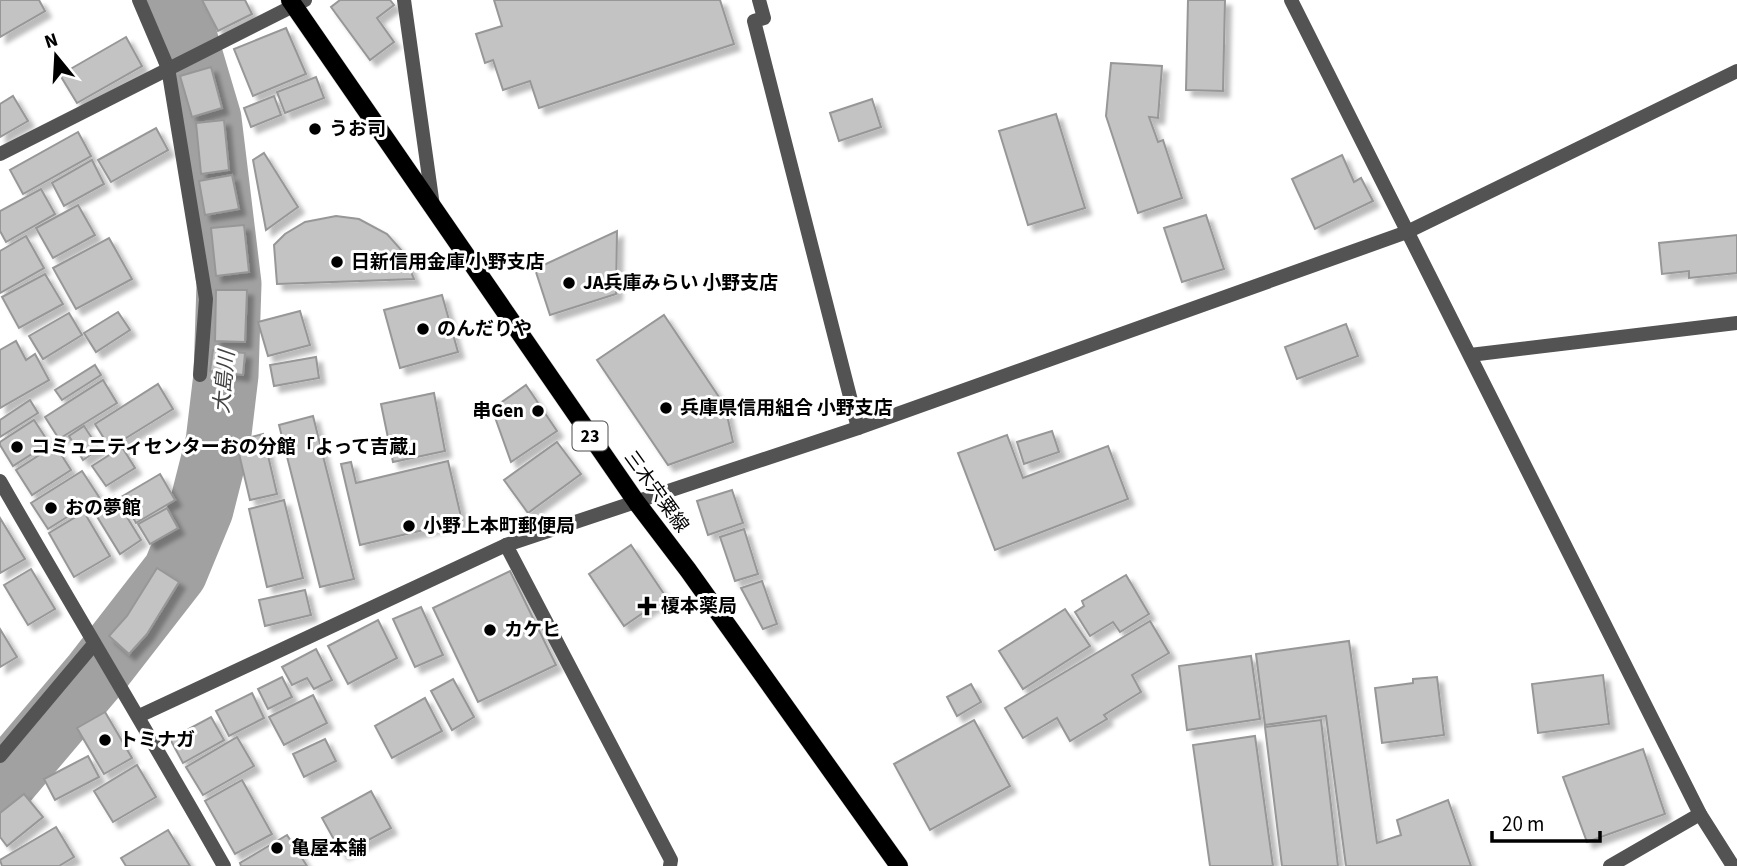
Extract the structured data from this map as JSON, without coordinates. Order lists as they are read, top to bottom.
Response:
{
  "streets": {
    "main road": ["23", "三木宍粟線"]
  },
  "water": ["大島川"],
  "places": {
    "other": [
      "うお司",
      "日新信用金庫 小野支店",
      "JA兵庫みらい 小野支店",
      "のんだりや",
      "兵庫県信用組合 小野支店",
      "串Gen",
      "コミュニティセンターおの分館「よって吉蔵」",
      "おの夢館",
      "小野上本町郵便局",
      "カケヒ",
      "トミナガ",
      "亀屋本舗"
    ],
    "health": ["榎本薬局"]
  },
  "scale_bar": "20 m",
  "north": "top"
}
